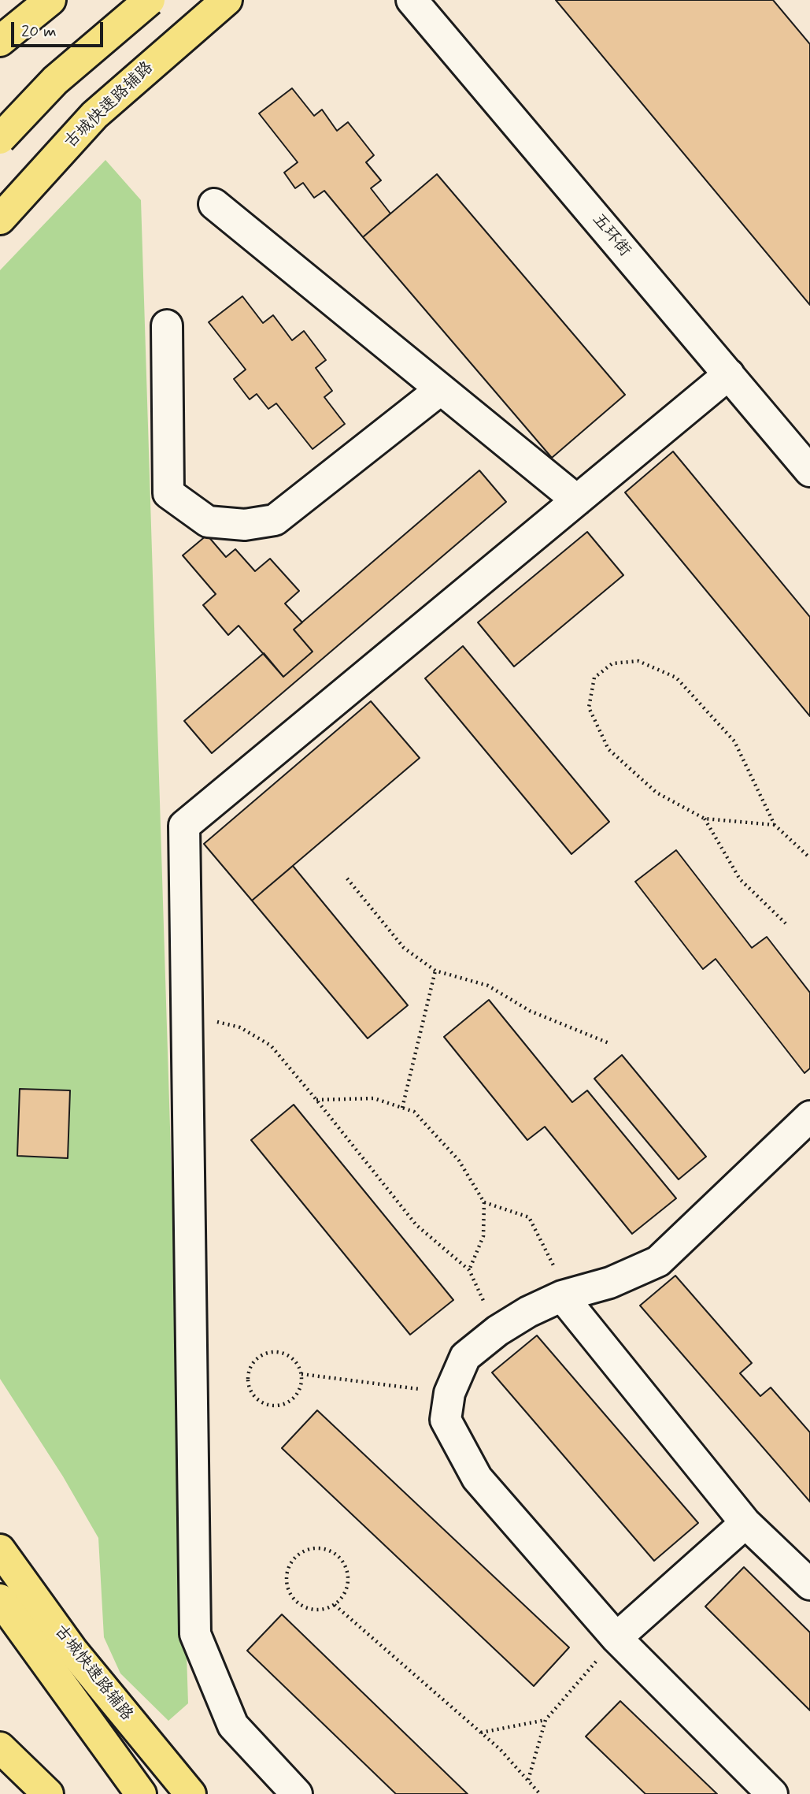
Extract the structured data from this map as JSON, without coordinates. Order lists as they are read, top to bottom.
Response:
{
  "streets": {
    "main road": ["古城快速路辅路"],
    "street": ["五环街"]
  },
  "scale_bar": "20 m"
}
